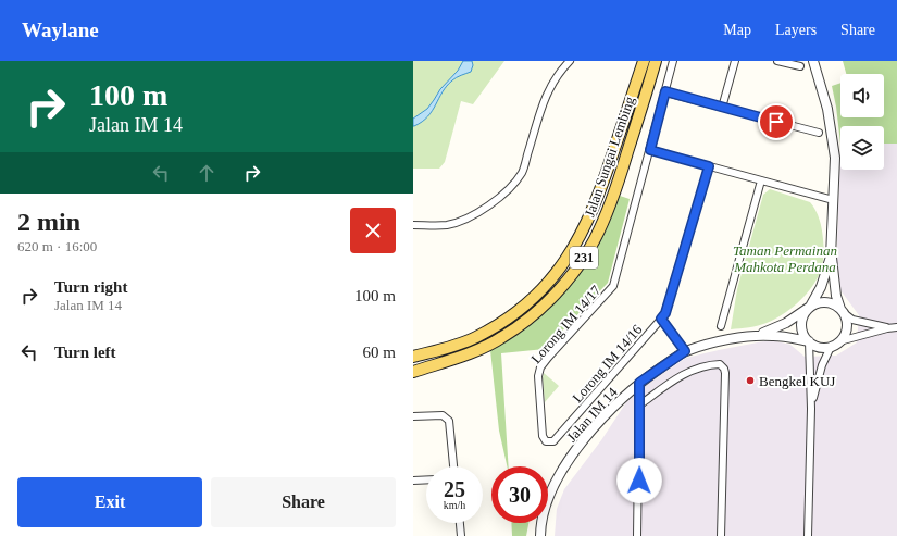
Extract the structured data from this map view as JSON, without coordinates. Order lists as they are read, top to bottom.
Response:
{
  "streets": {
    "main road": ["Jalan Sungai Lembing", "231"],
    "street": ["Lorong IM 14/17", "Lorong IM 14/16", "Jalan IM 14"]
  },
  "crossings": [
    ["Lorong IM 14/17", "Lorong IM 14/16"]
  ],
  "parks": ["Taman Permainan Mahkota Perdana"],
  "places": ["Bengkel KUJ"],
  "page": {
    "header": "Waylane",
    "nav": ["Map", "Layers", "Share"],
    "turn": ["100 m", "Jalan IM 14"],
    "heading": ["2 min", "620 m · 16:00"],
    "list": [
      {
        "name": "Turn right",
        "note": "Jalan IM 14",
        "value": "100 m"
      },
      {
        "name": "Turn left",
        "value": "60 m"
      }
    ],
    "speed": "25 km/h",
    "limit": "30",
    "buttons": ["Exit", "Share"]
  }
}
